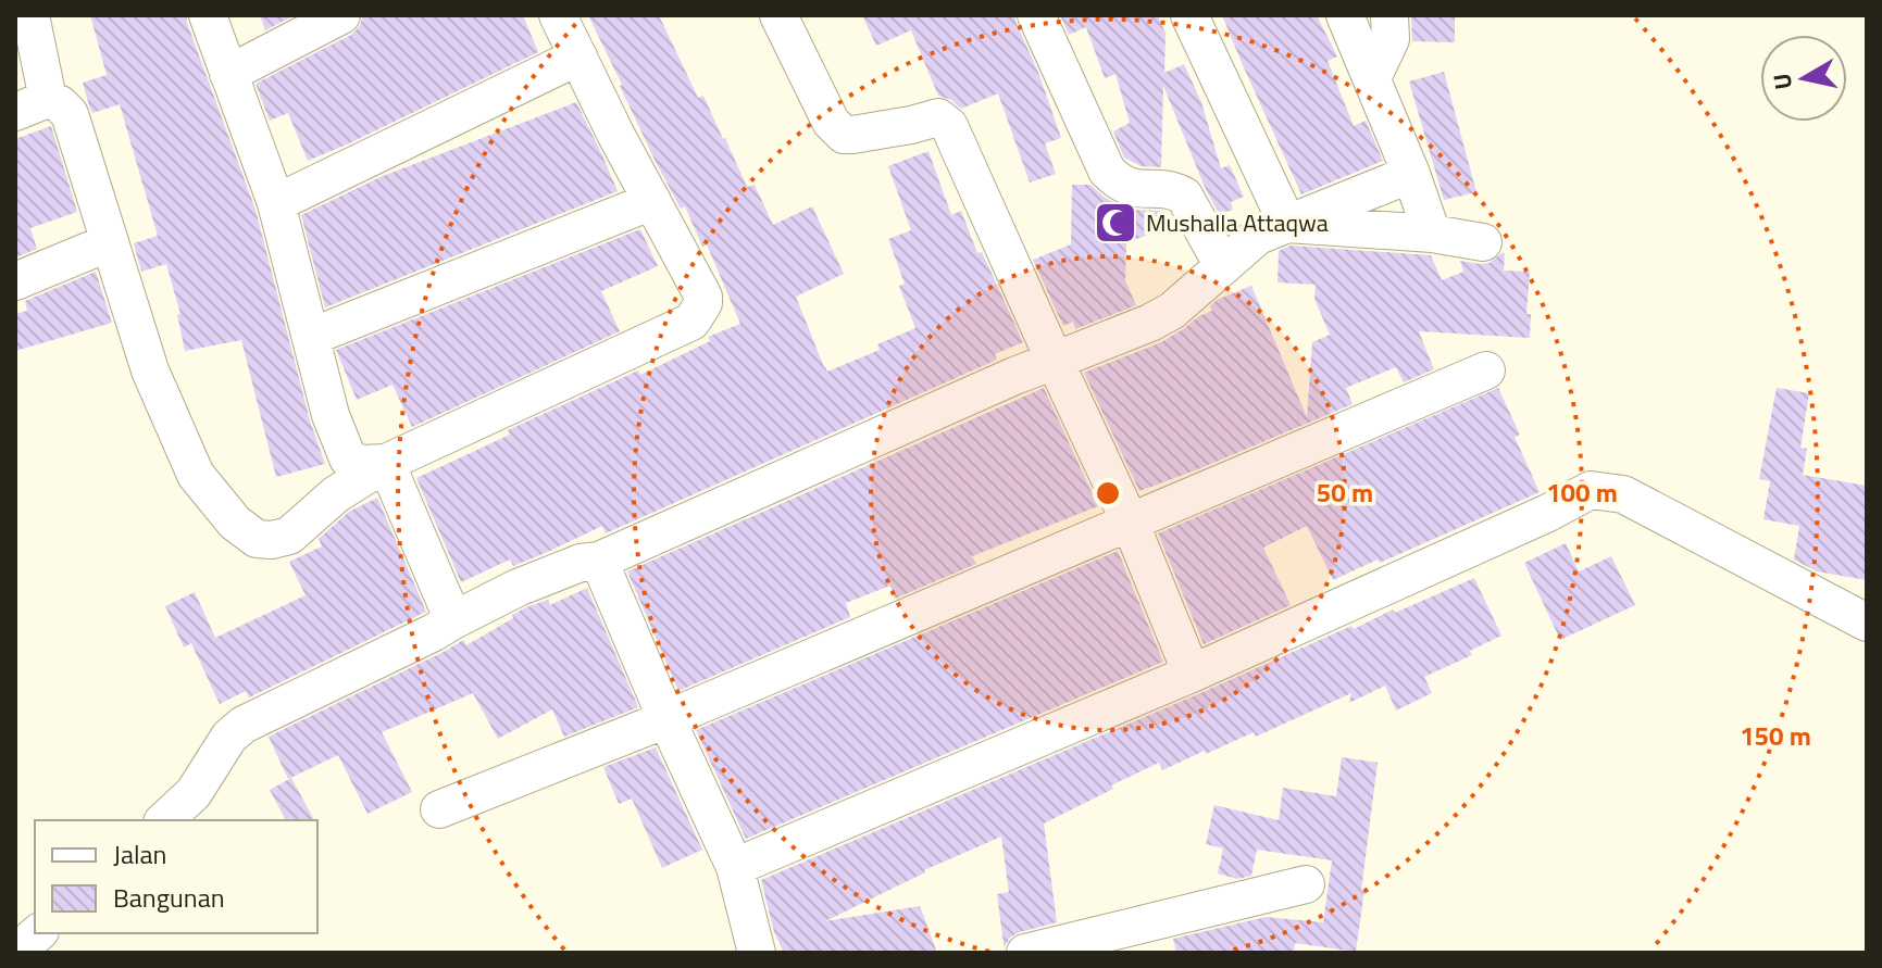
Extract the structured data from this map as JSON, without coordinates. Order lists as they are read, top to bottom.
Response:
{
  "places": {
    "mosque": ["Mushalla Attaqwa"]
  },
  "legend": ["Jalan", "Bangunan"],
  "north": "left",
  "rings": ["50 m", "100 m", "150 m"]
}
